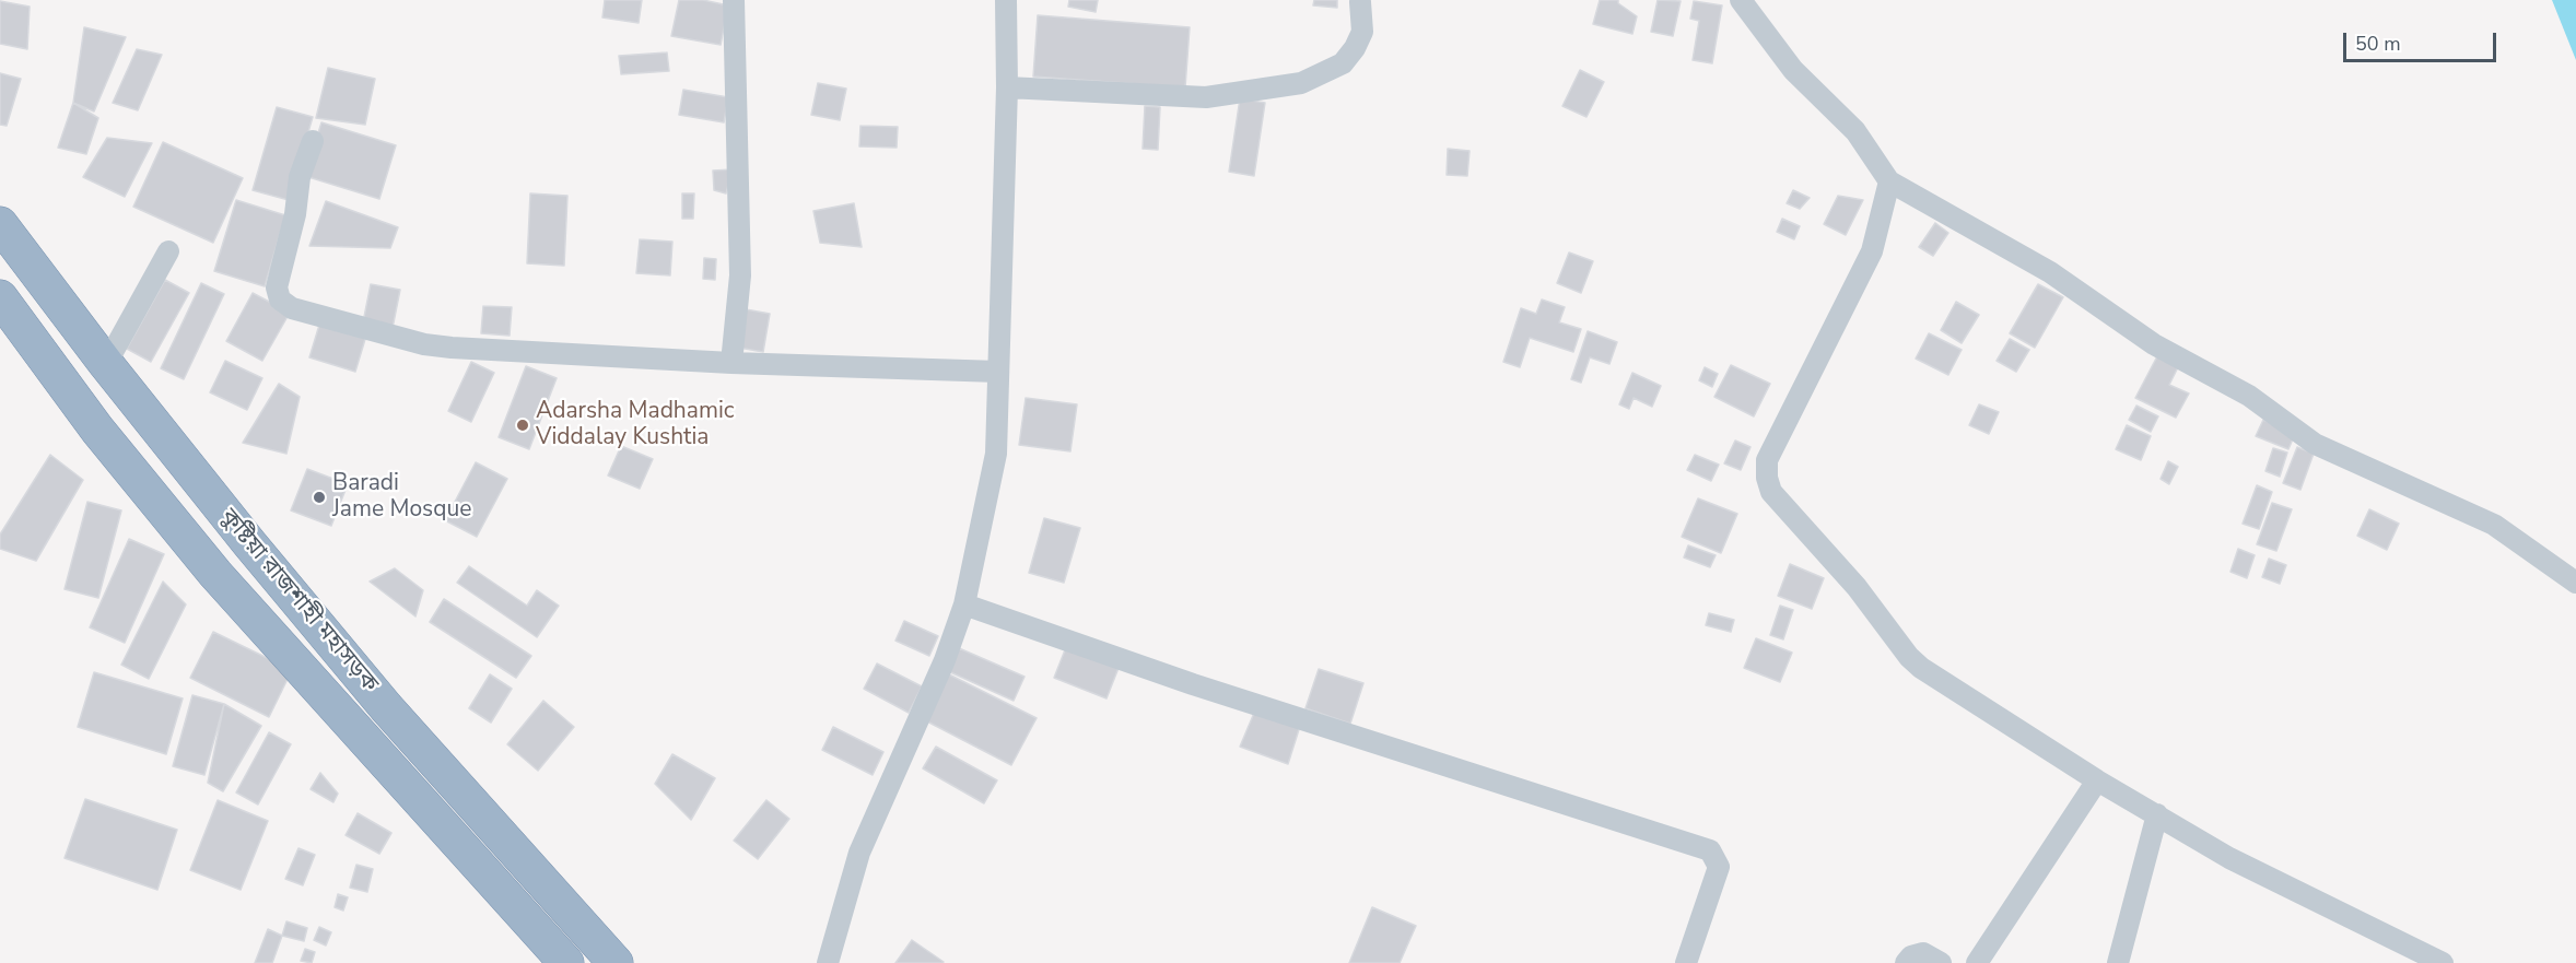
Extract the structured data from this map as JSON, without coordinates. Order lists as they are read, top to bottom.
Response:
{
  "streets": {
    "highway": ["কুষ্টিয়া রাজশাহী মহাসড়ক"]
  },
  "places": ["Adarsha Madhamic Viddalay Kushtia", "Baradi Jame Mosque"],
  "scale_bar": "50 m"
}
